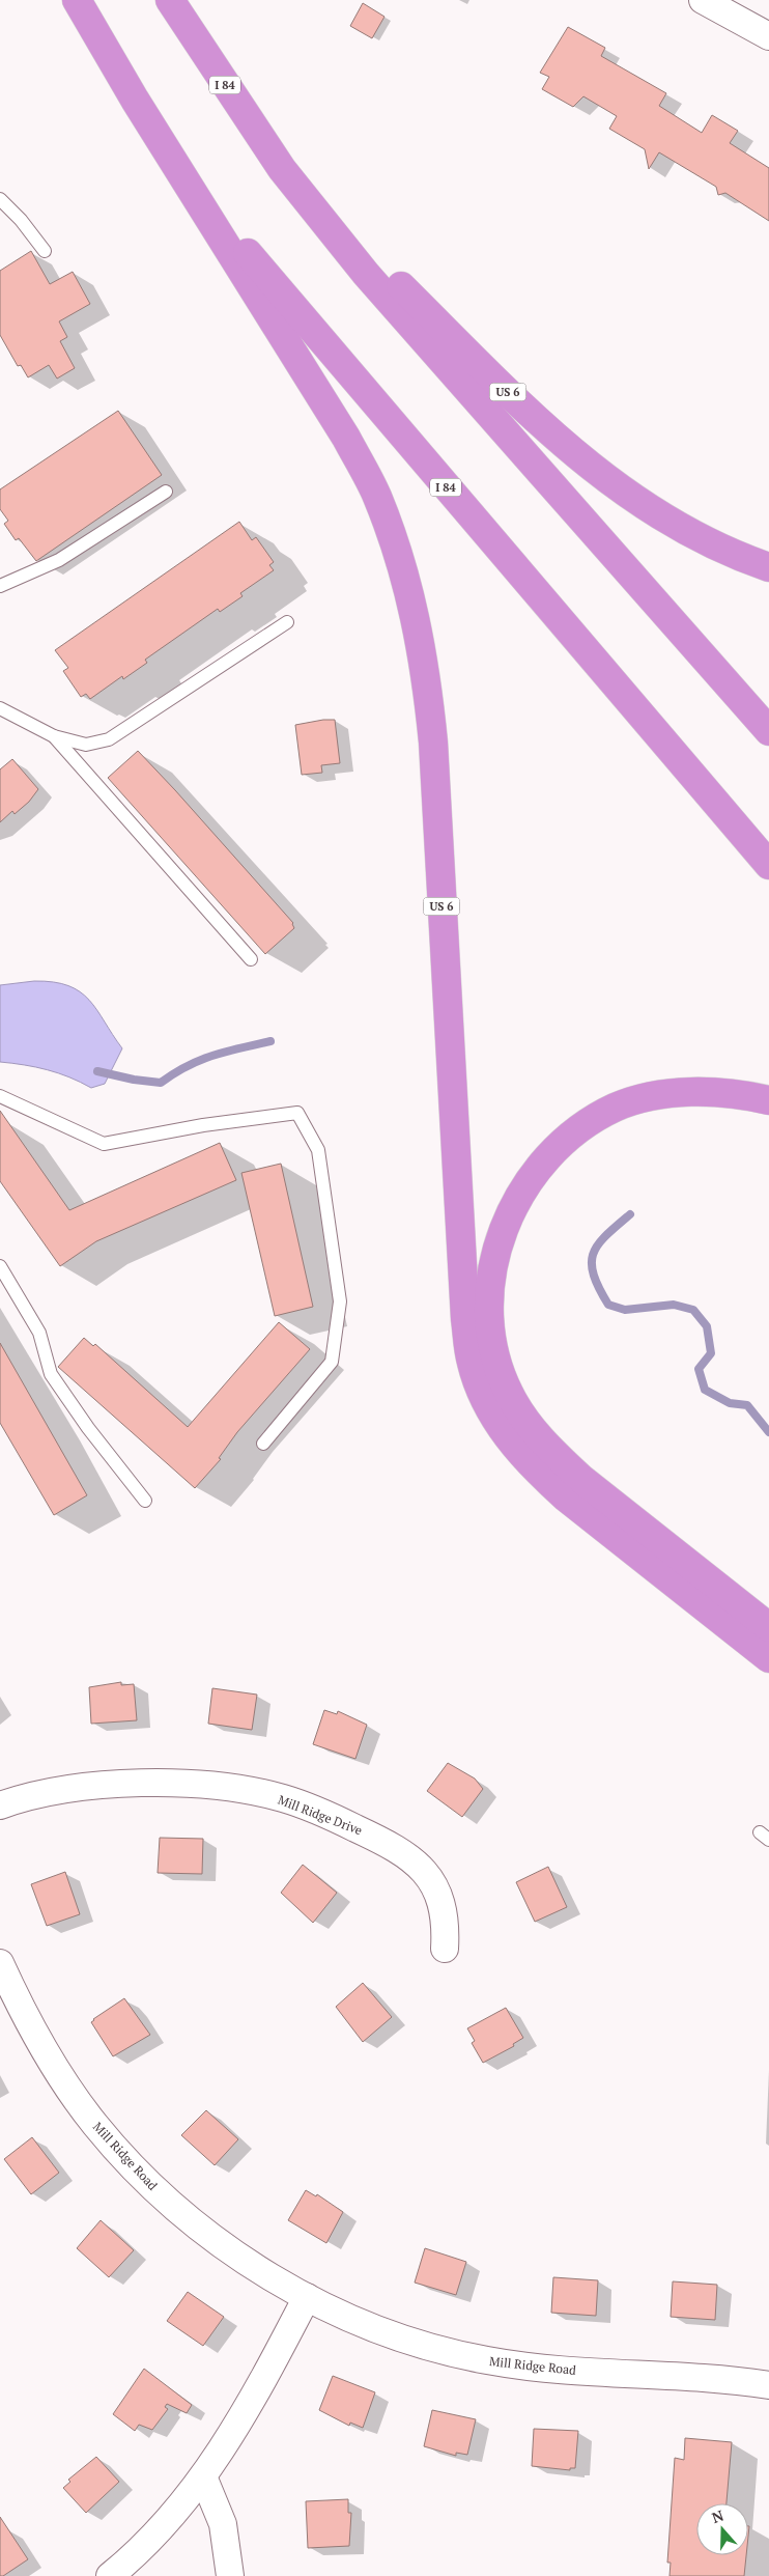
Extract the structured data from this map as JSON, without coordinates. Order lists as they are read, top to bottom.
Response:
{
  "streets": {
    "highway": ["I 84", "US 6"],
    "street": ["Mill Ridge Drive", "Mill Ridge Road"]
  },
  "crossings": [
    ["I 84", "US 6"]
  ],
  "north": "top"
}
